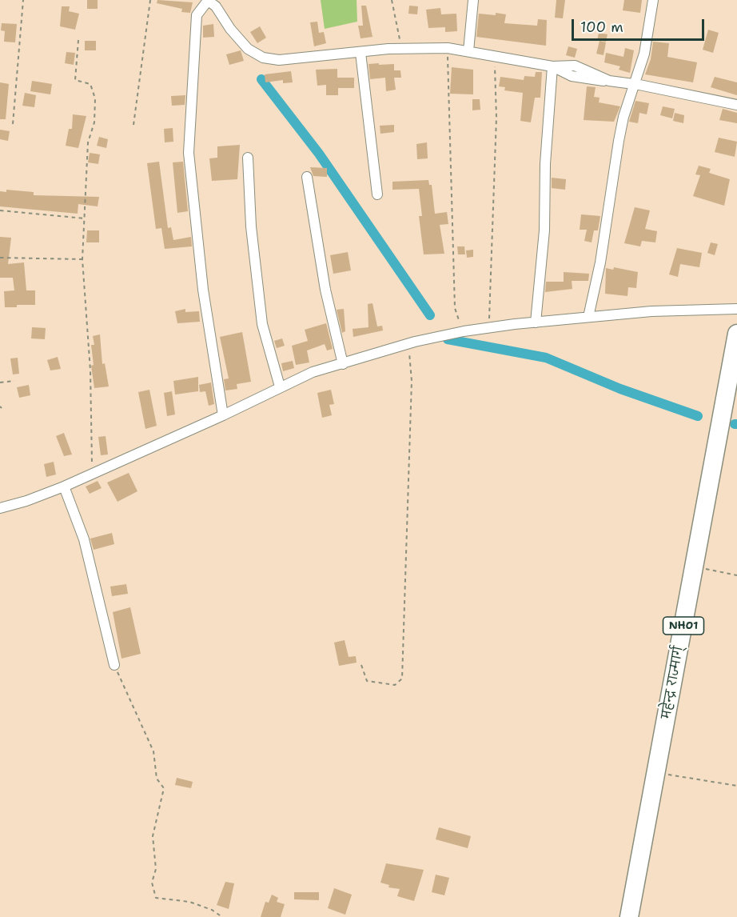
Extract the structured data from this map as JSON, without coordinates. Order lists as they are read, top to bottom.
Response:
{
  "streets": {
    "highway": ["NH01", "महेन्द्र राज्मार्ग्"]
  },
  "scale_bar": "100 m"
}
